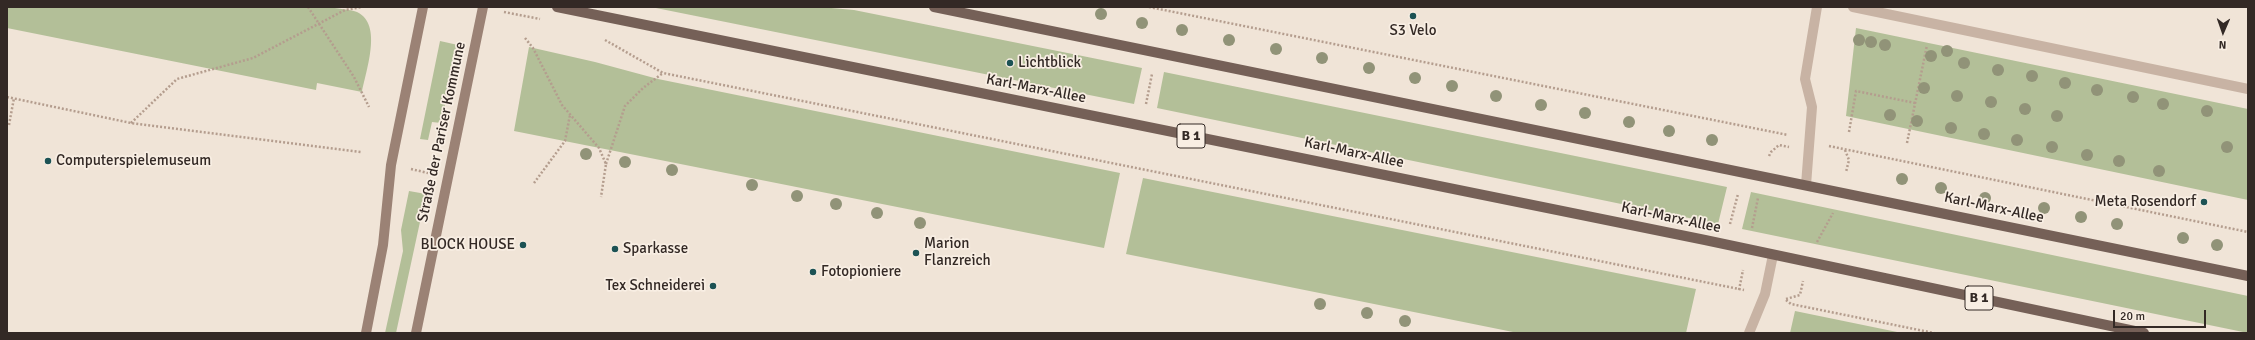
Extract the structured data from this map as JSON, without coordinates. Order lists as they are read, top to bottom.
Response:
{
  "streets": {
    "main road": ["Karl-Marx-Allee", "B 1"],
    "street": ["Straße der Pariser Kommune"]
  },
  "places": [
    "S3 Velo",
    "Lichtblick",
    "Computerspielemuseum",
    "Meta Rosendorf",
    "BLOCK HOUSE",
    "Sparkasse",
    "Marion Flanzreich",
    "Fotopioniere",
    "Tex Schneiderei"
  ],
  "scale_bar": "20 m",
  "north": "bottom"
}
